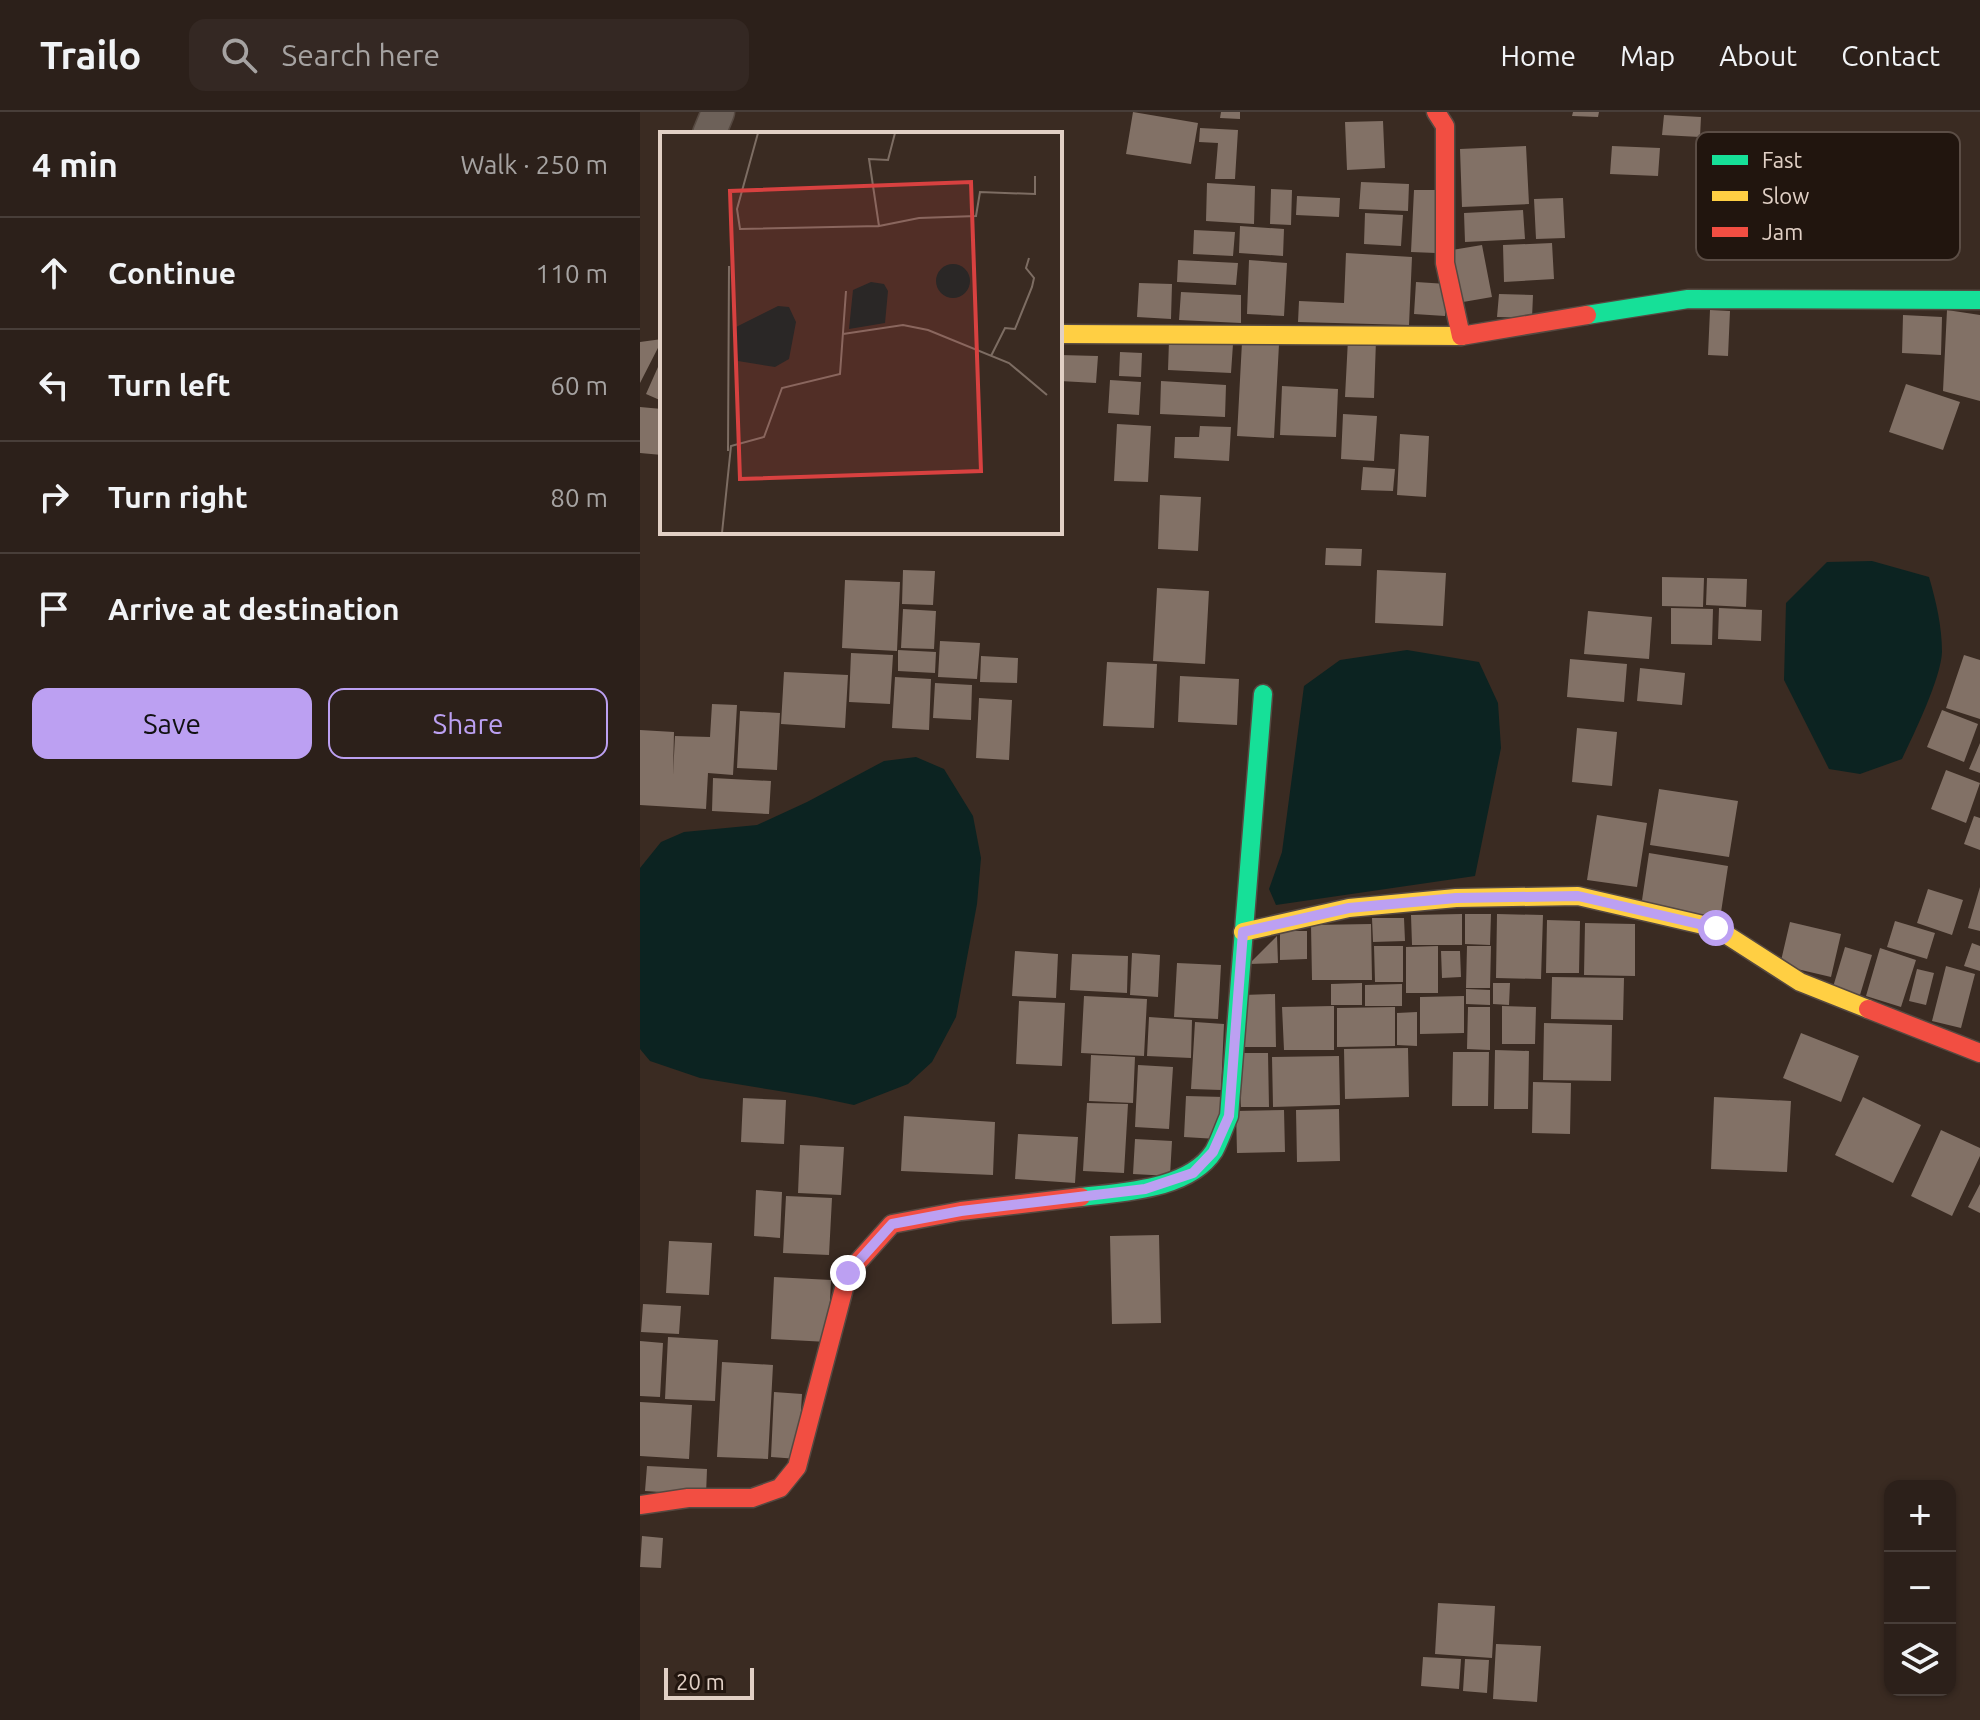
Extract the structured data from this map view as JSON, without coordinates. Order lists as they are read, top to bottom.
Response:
{
  "legend": ["Fast", "Slow", "Jam"],
  "scale_bar": "20 m",
  "page": {
    "header": "Trailo",
    "search": "Search here",
    "nav": [
      "Home",
      "Map",
      "About",
      "Contact"
    ],
    "heading": ["4 min", "Walk · 250 m"],
    "list": [
      ["Continue", "110 m"],
      ["Turn left", "60 m"],
      ["Turn right", "80 m"],
      "Arrive at destination"
    ],
    "buttons": ["Save", "Share"],
    "map_buttons": ["+", "−"],
    "scale": "20 m"
  }
}
